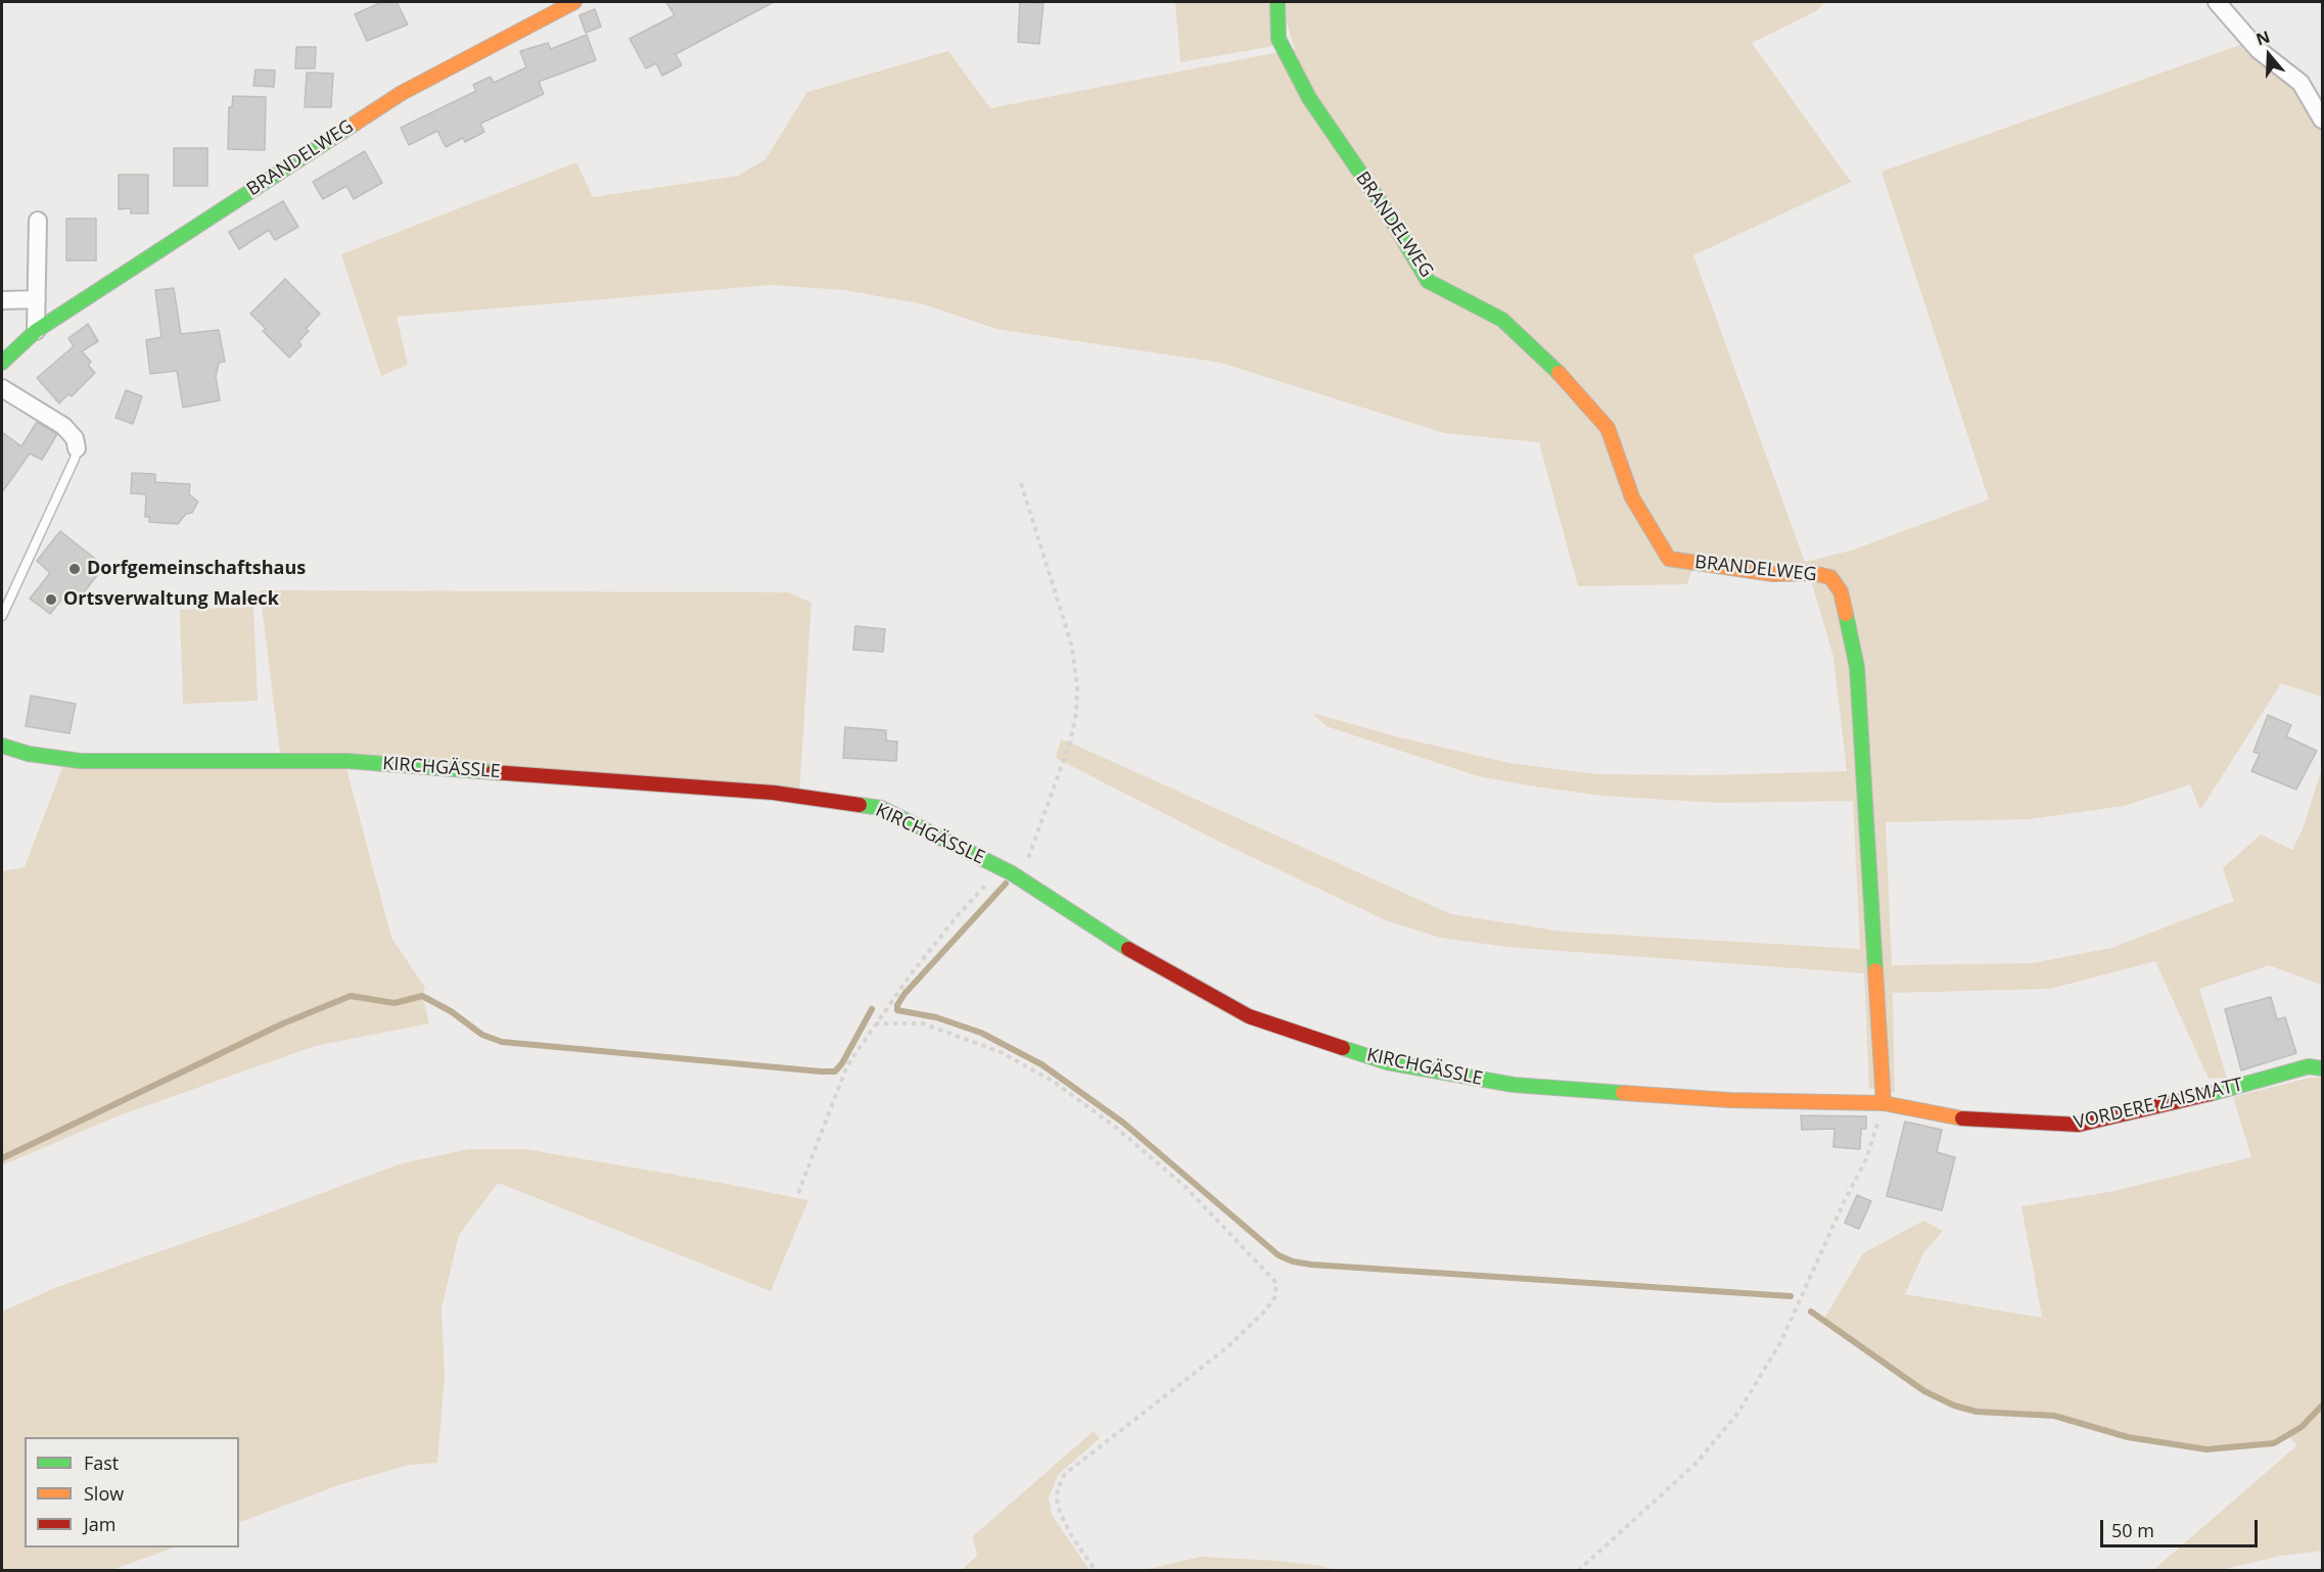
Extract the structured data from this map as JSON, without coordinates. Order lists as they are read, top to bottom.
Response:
{
  "streets": {
    "street": ["BRANDELWEG", "KIRCHGÄSSLE", "VORDERE ZAISMATT"]
  },
  "crossings": [
    ["BRANDELWEG", "VORDERE ZAISMATT"],
    ["KIRCHGÄSSLE", "VORDERE ZAISMATT"]
  ],
  "places": ["Dorfgemeinschaftshaus", "Ortsverwaltung Maleck"],
  "legend": ["Fast", "Slow", "Jam"],
  "scale_bar": "50 m",
  "north": "top"
}
